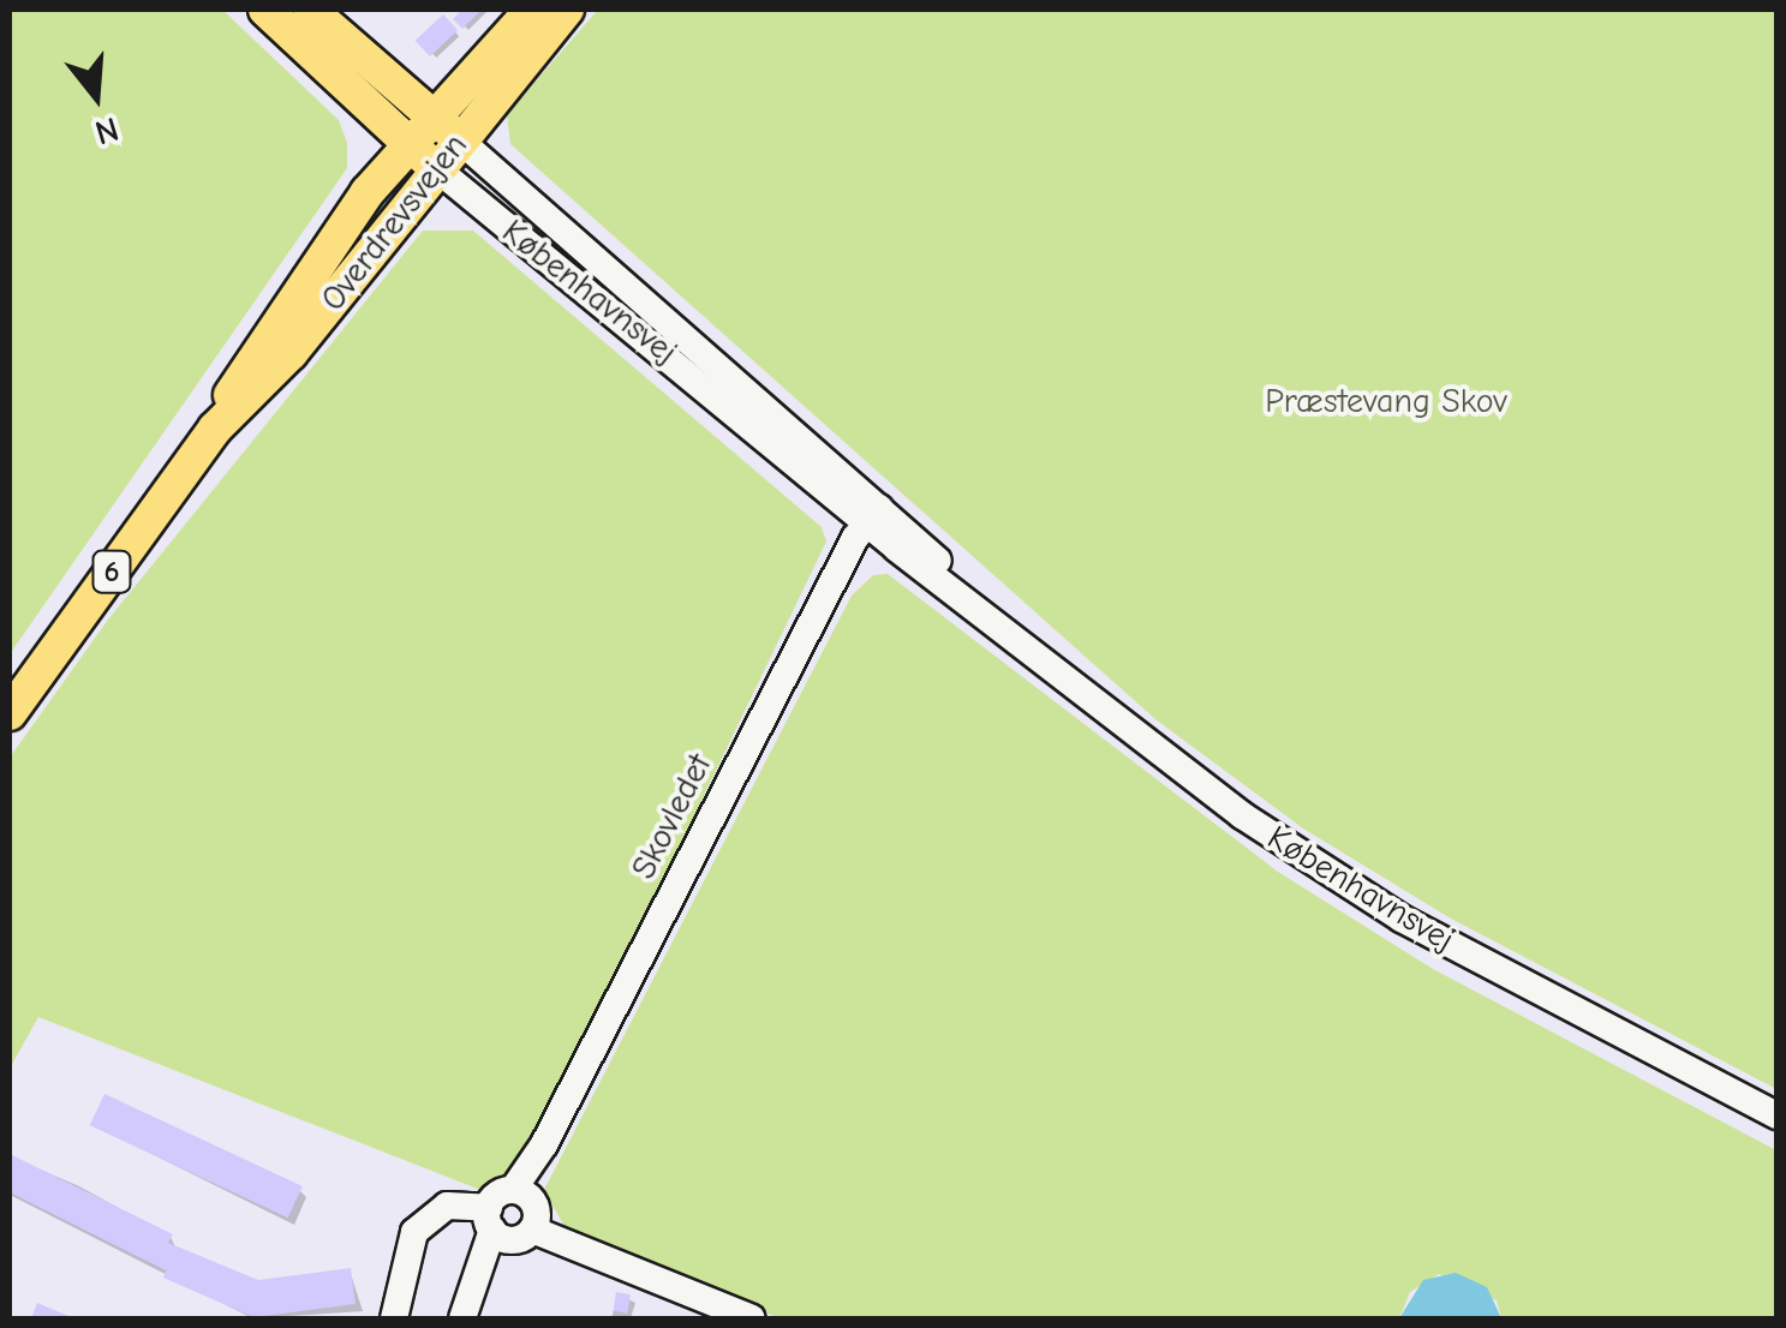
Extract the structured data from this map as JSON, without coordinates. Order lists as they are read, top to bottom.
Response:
{
  "streets": {
    "main road": ["Overdrevsvejen", "Københavnsvej", "6"],
    "street": ["Skovledet"]
  },
  "crossings": [
    ["Overdrevsvejen", "Københavnsvej"],
    ["Københavnsvej", "Skovledet"]
  ],
  "parks": ["Præstevang Skov"],
  "north": "bottom"
}
